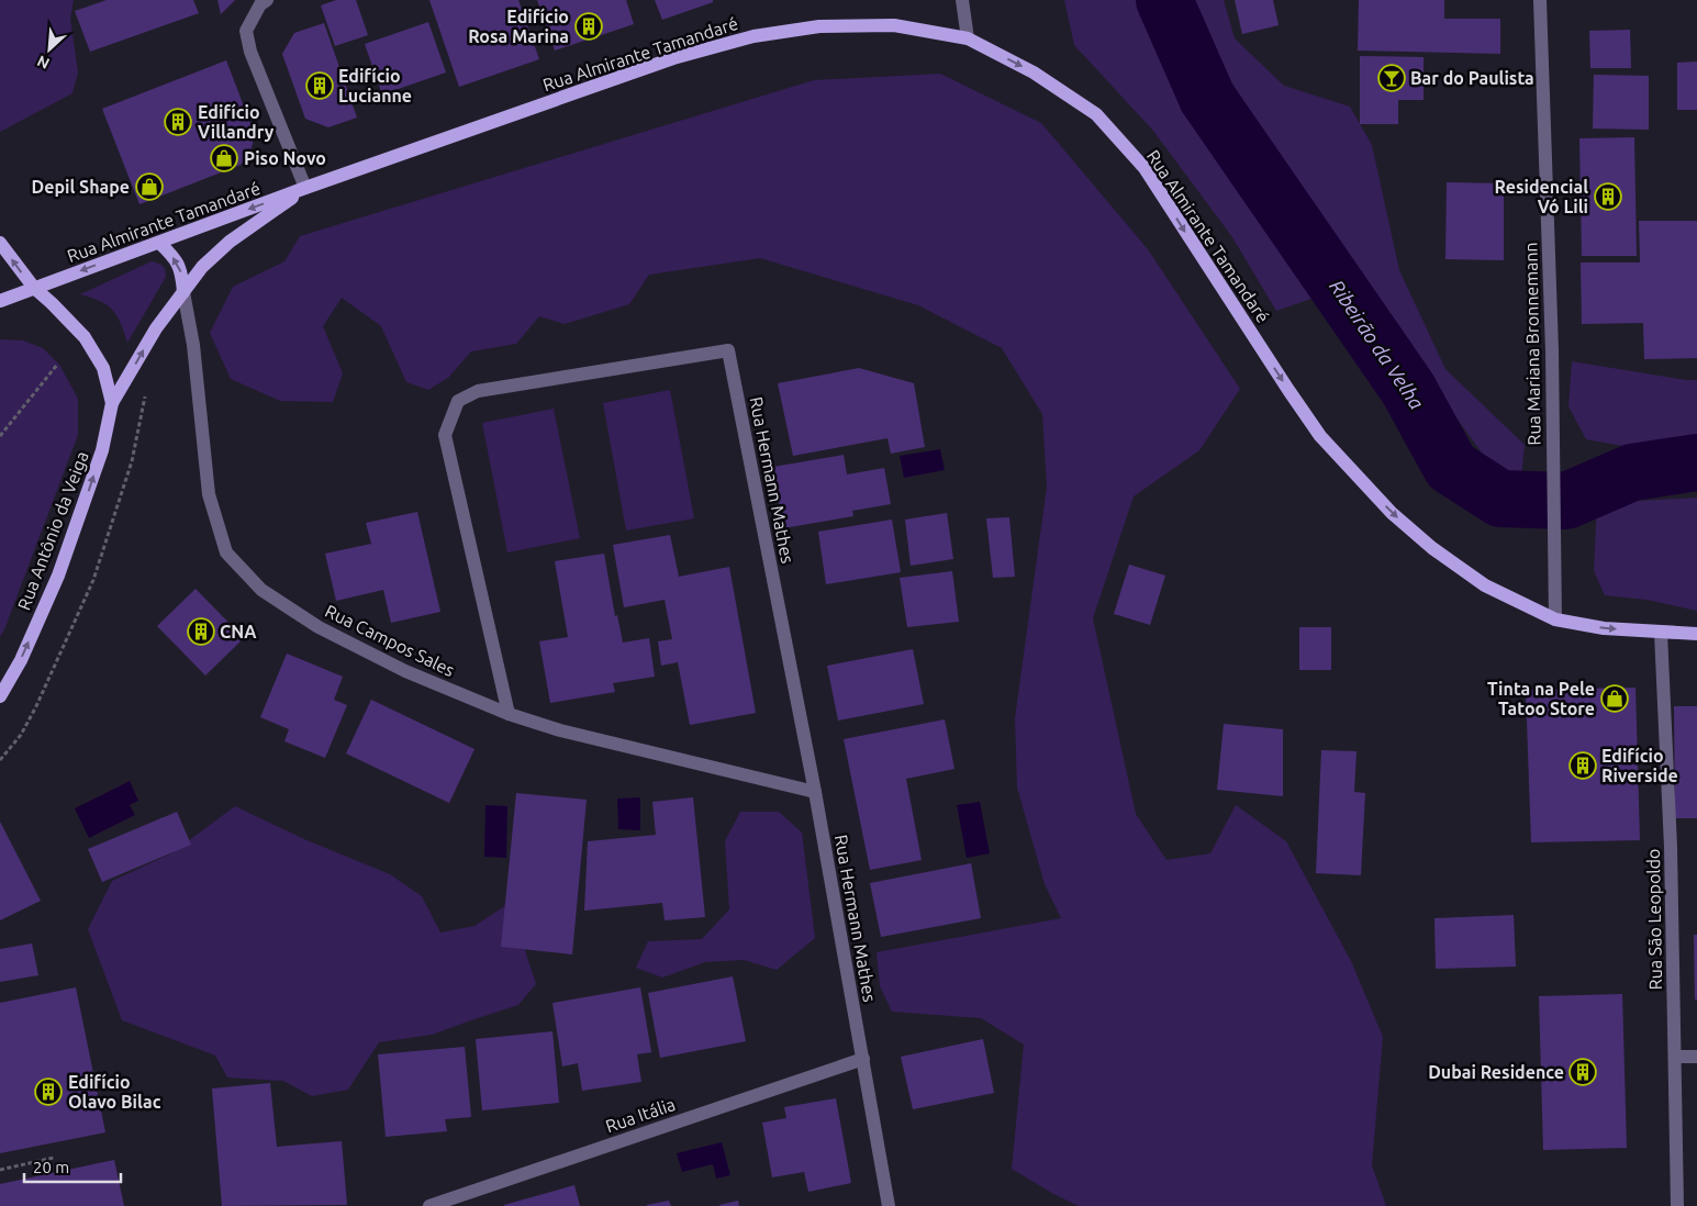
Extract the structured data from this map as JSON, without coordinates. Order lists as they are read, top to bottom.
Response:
{
  "streets": {
    "main road": ["Rua Almirante Tamandaré", "Rua Antônio da Veiga"],
    "street": [
      "Rua Mariana Bronnemann",
      "Rua Hermann Mathes",
      "Rua Campos Sales",
      "Rua São Leopoldo",
      "Rua Itália"
    ]
  },
  "crossings": [
    ["Rua Almirante Tamandaré", "Rua Mariana Bronnemann"],
    ["Rua Almirante Tamandaré", "Rua Antônio da Veiga"],
    ["Rua Almirante Tamandaré", "Rua Campos Sales"],
    ["Rua Almirante Tamandaré", "Rua São Leopoldo"],
    ["Rua Hermann Mathes", "Rua Campos Sales"],
    ["Rua Hermann Mathes", "Rua Itália"]
  ],
  "one_way": ["Rua Antônio da Veiga"],
  "water": ["Ribeirão da Velha"],
  "places": {
    "building": [
      "Edifício Rosa Marina",
      "Edifício Lucianne",
      "Edifício Villandry",
      "Residencial Vó Lili",
      "CNA",
      "Edifício Riverside",
      "Dubai Residence",
      "Edifício Olavo Bilac"
    ],
    "bar": ["Bar do Paulista"],
    "shop": ["Piso Novo", "Depil Shape", "Tinta na Pele Tatoo Store"]
  },
  "scale_bar": "20 m",
  "north": "bottom left"
}
